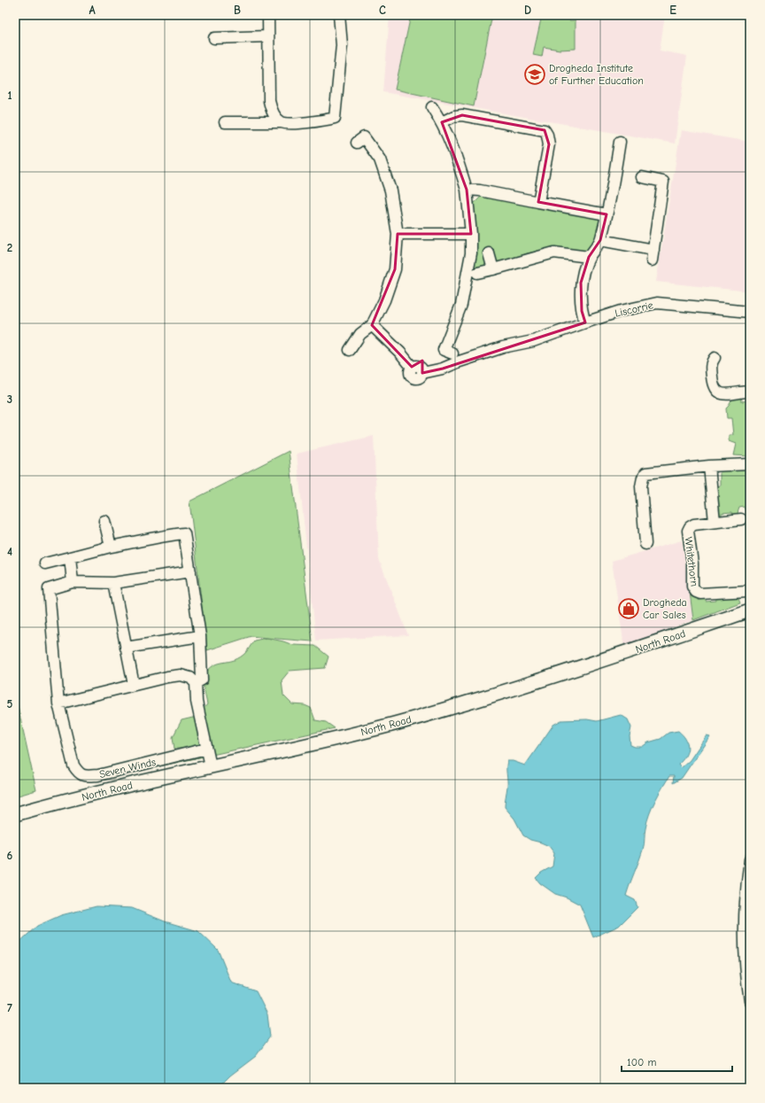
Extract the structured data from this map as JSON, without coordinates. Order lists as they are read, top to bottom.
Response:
{
  "streets": {
    "main road": ["North Road"],
    "street": ["Liscorrie", "Whitethorn", "Seven Winds"]
  },
  "places": {
    "school or university": ["Drogheda Institute of Further Education"],
    "shop": ["Drogheda Car Sales"]
  },
  "scale_bar": "100 m",
  "grid": {
    "columns": [
      "A",
      "B",
      "C",
      "D",
      "E"
    ],
    "rows": [
      "1",
      "2",
      "3",
      "4",
      "5",
      "6",
      "7"
    ]
  }
}
